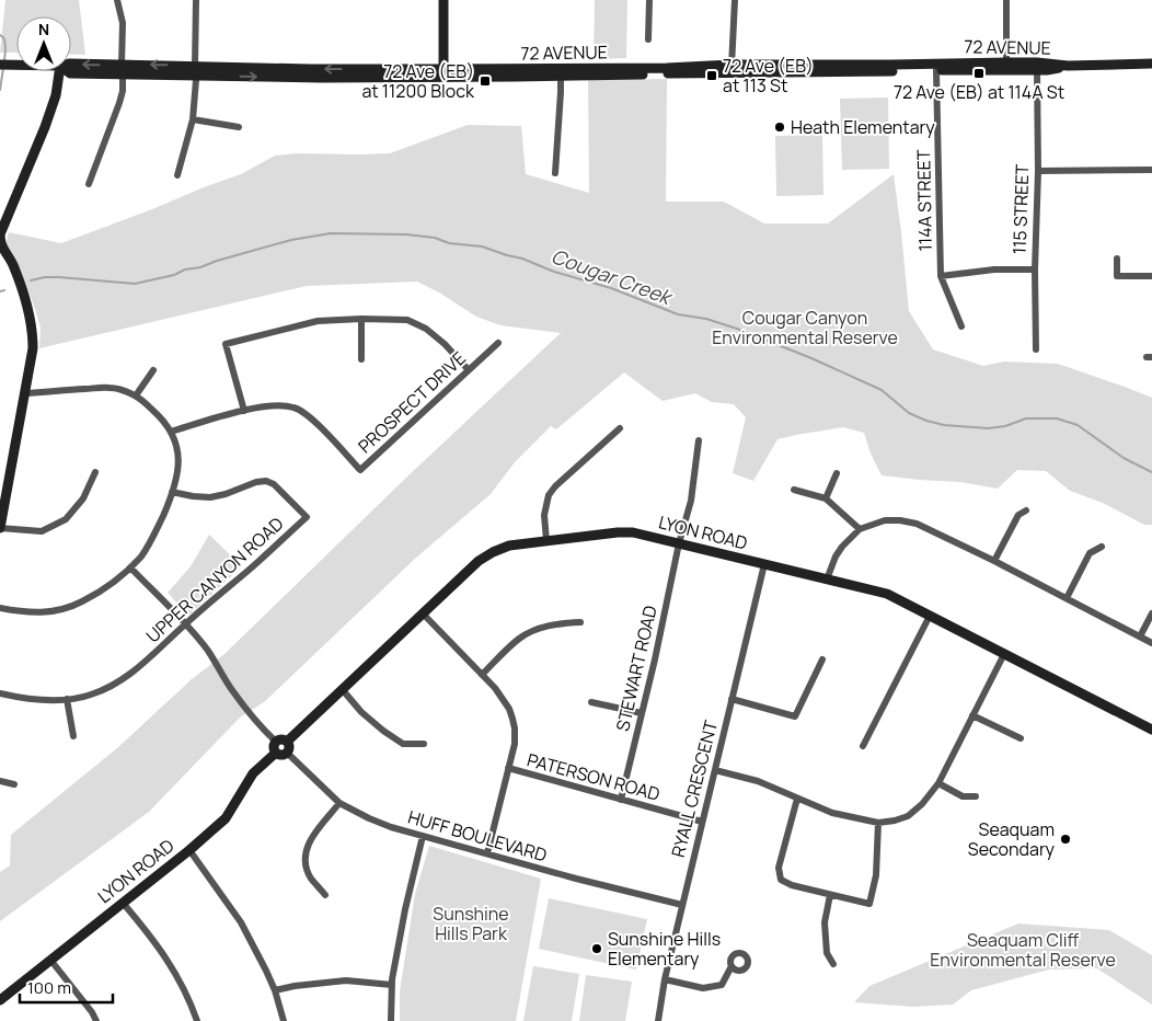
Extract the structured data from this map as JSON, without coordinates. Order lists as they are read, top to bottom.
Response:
{
  "streets": {
    "street": [
      "72 AVENUE",
      "114A STREET",
      "115 STREET",
      "PROSPECT DRIVE",
      "LYON ROAD",
      "UPPER CANYON ROAD",
      "STEWART ROAD",
      "PATERSON ROAD",
      "RYALL CRESCENT",
      "HUFF BOULEVARD"
    ]
  },
  "crossings": [
    ["72 AVENUE", "114A STREET"],
    ["72 AVENUE", "115 STREET"],
    ["LYON ROAD", "STEWART ROAD"],
    ["LYON ROAD", "RYALL CRESCENT"],
    ["LYON ROAD", "HUFF BOULEVARD"],
    ["STEWART ROAD", "PATERSON ROAD"],
    ["PATERSON ROAD", "RYALL CRESCENT"],
    ["RYALL CRESCENT", "HUFF BOULEVARD"]
  ],
  "water": ["Cougar Creek"],
  "parks": ["Cougar Canyon Environmental Reserve", "Sunshine Hills Park", "Seaquam Cliff Environmental Reserve"],
  "places": {
    "transit": ["72 Ave (EB) at 114A St", "72 Ave (EB) at 113 St", "72 Ave (EB) at 11200 Block"],
    "other": ["Heath Elementary", "Seaquam Secondary", "Sunshine Hills Elementary"]
  },
  "scale_bar": "100 m",
  "north": "top"
}
